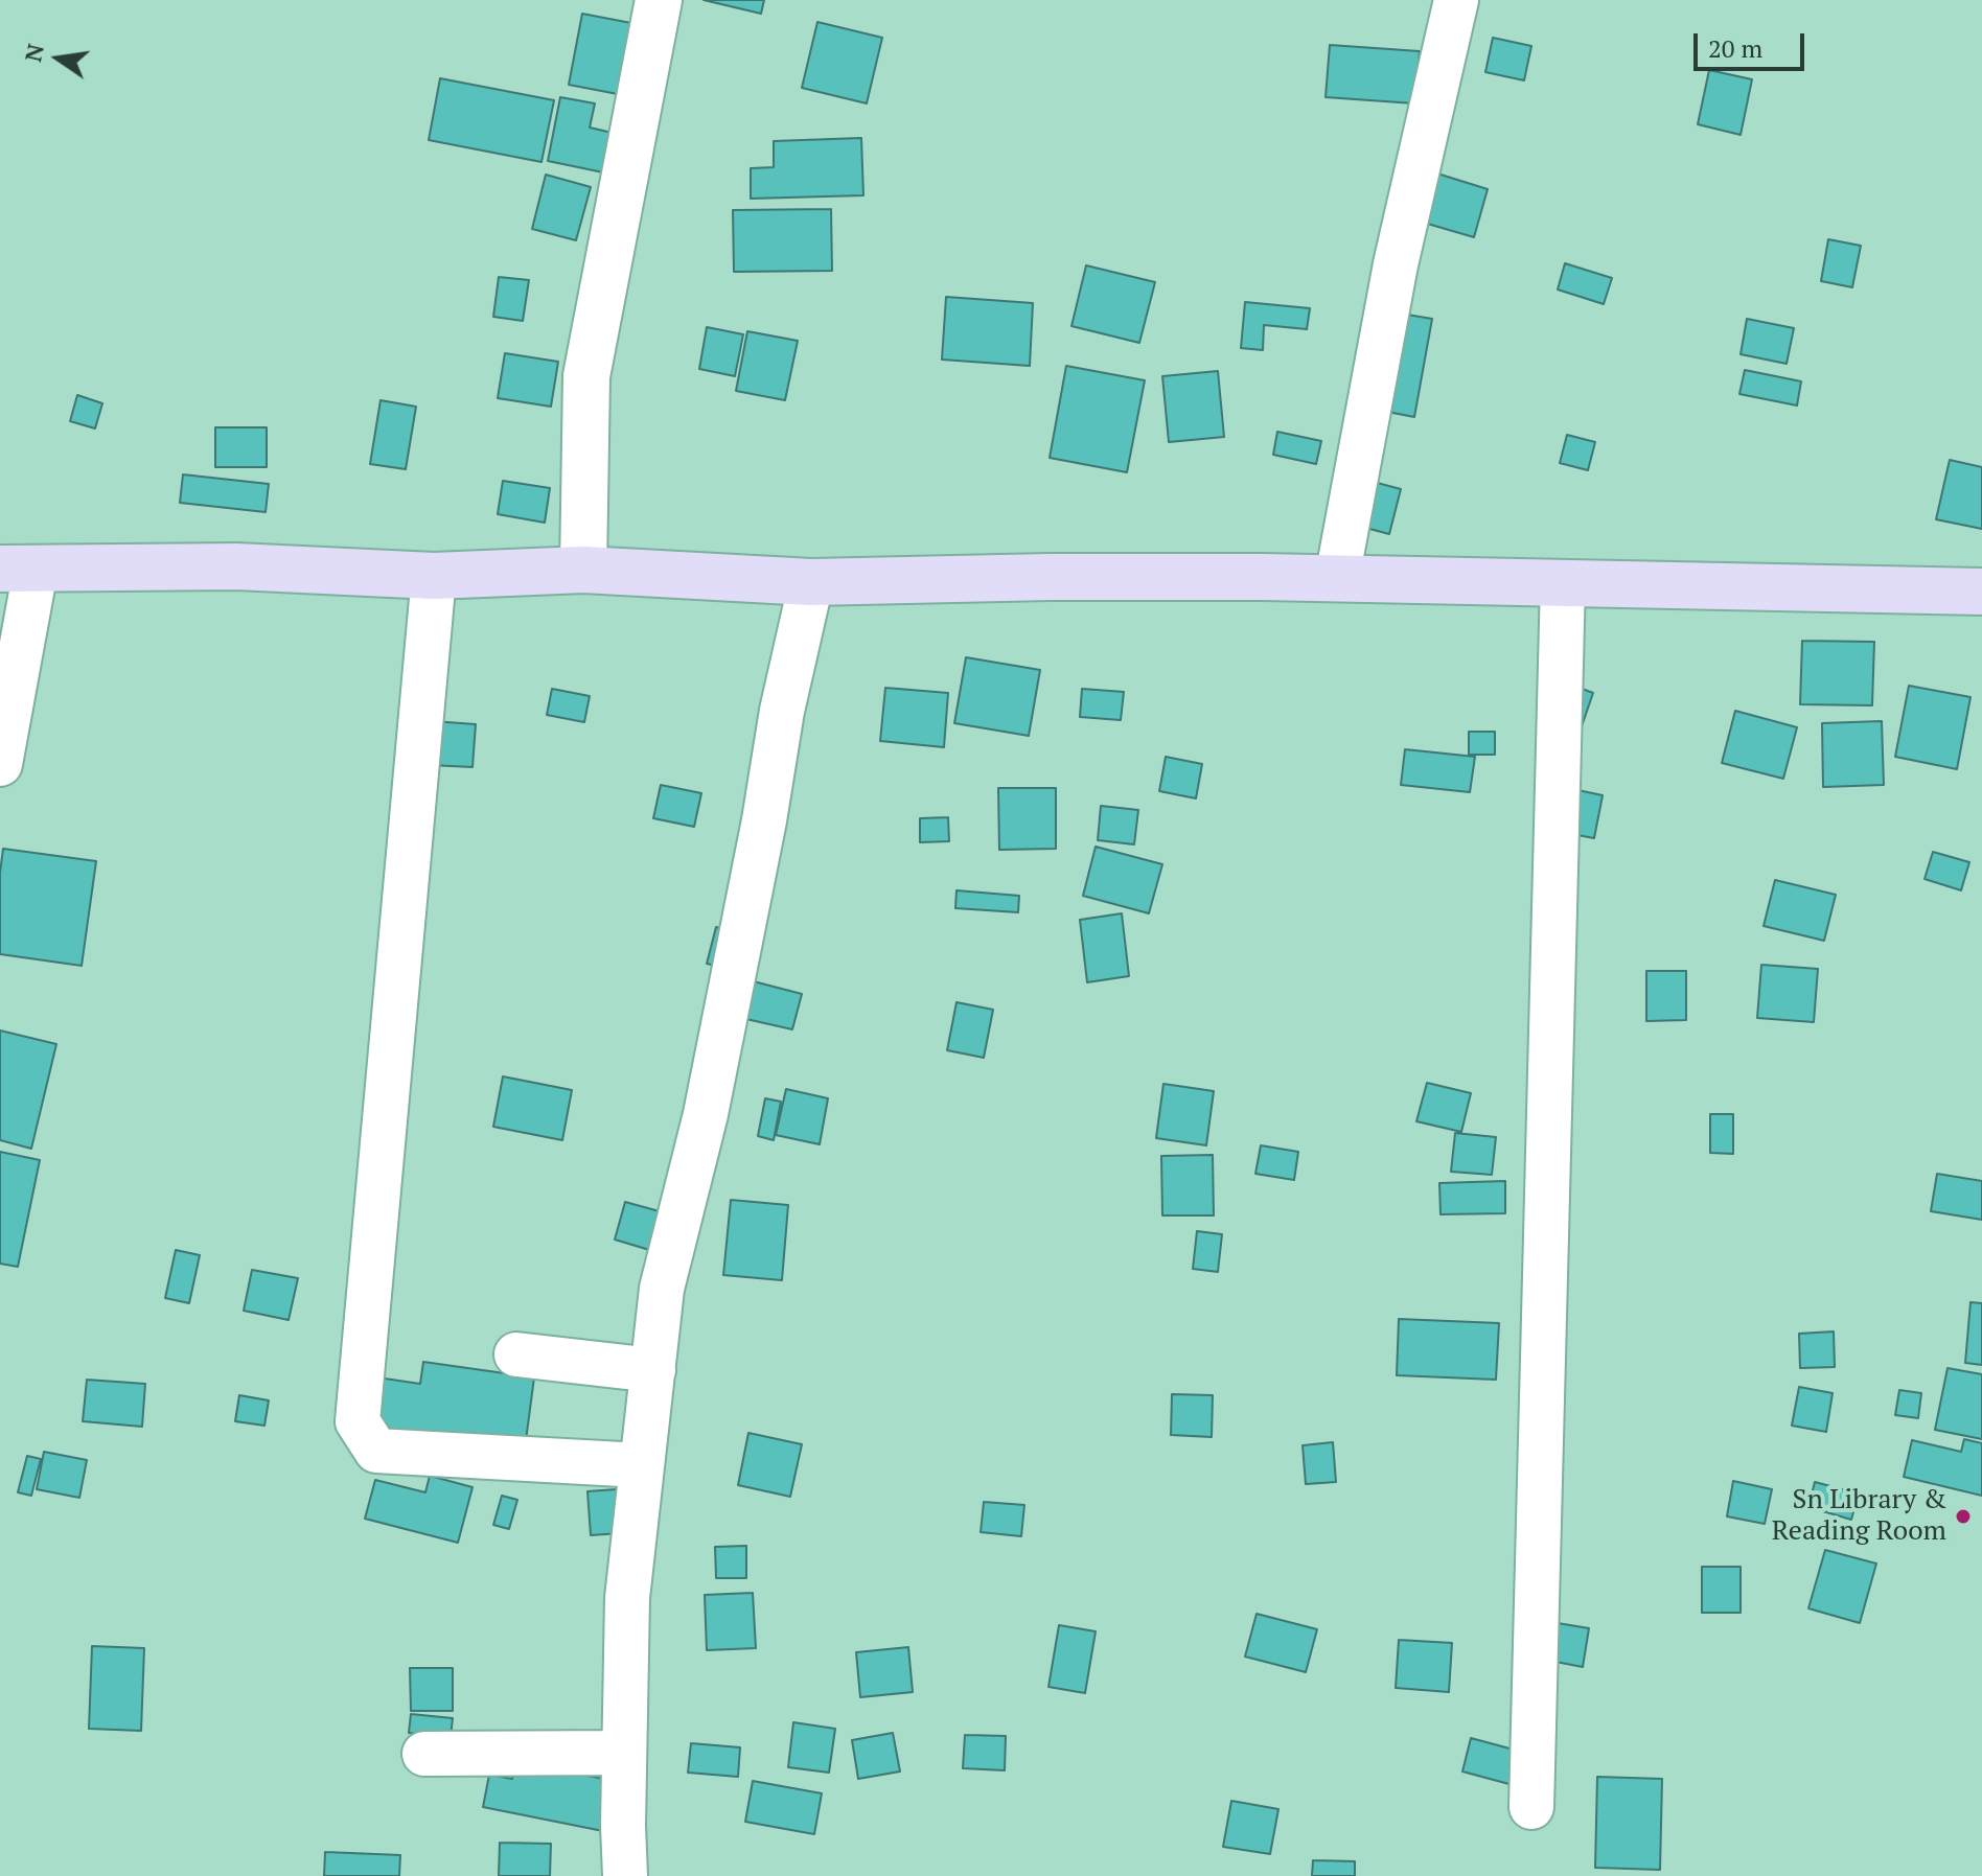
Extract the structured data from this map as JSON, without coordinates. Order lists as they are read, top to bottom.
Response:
{
  "places": ["Sn Library & Reading Room"],
  "scale_bar": "20 m",
  "north": "left"
}
